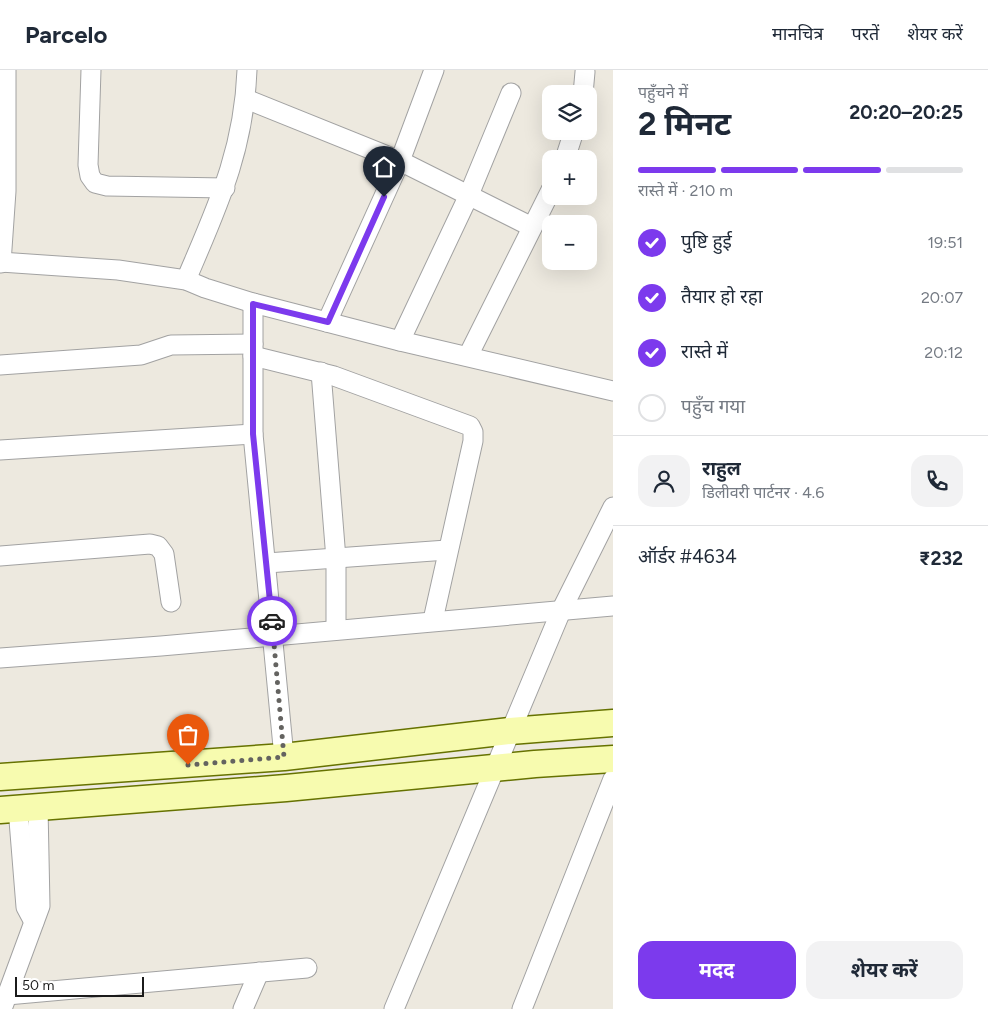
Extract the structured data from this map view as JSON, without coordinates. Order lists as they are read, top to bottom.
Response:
{
  "scale_bar": "50 m",
  "page": {
    "header": "Parcelo",
    "nav": ["मानचित्र", "परतें", "शेयर करें"],
    "heading": ["2 मिनट", "पहुँचने में", "20:20–20:25"],
    "panel": [
      "राहुल",
      "डिलीवरी पार्टनर · 4.6",
      "ऑर्डर #4634",
      "₹232"
    ],
    "map_buttons": ["+", "−"],
    "bar": "रास्ते में · 210 m",
    "list": [
      ["पुष्टि हुई", "19:51"],
      ["तैयार हो रहा", "20:07"],
      ["रास्ते में", "20:12"],
      "पहुँच गया"
    ],
    "buttons": ["मदद", "शेयर करें"],
    "scale": "50 m"
  }
}
